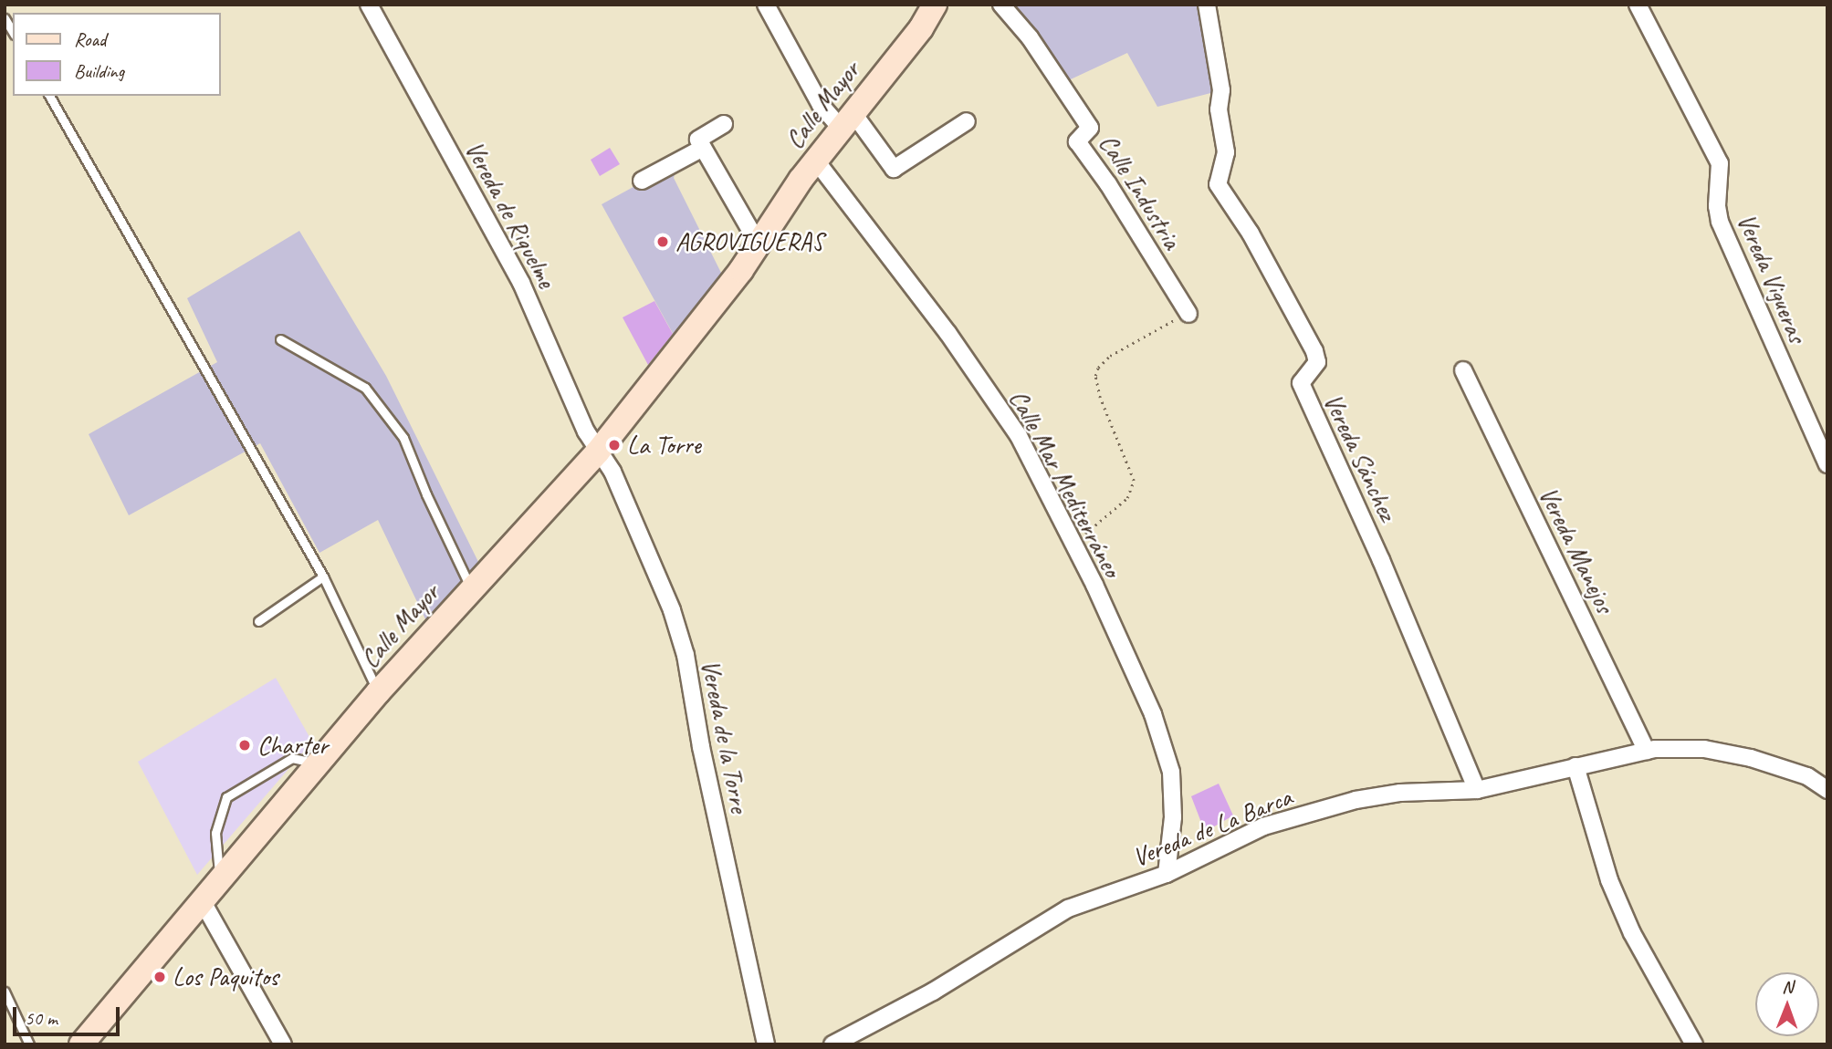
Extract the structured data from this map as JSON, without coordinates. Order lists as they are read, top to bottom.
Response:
{
  "streets": {
    "main road": ["Calle Mayor"],
    "street": [
      "Calle Industria",
      "Vereda de Riquelme",
      "Vereda Vigueras",
      "Vereda Sánchez",
      "Calle Mar Mediterráneo",
      "Vereda Manejos",
      "Vereda de la Torre",
      "Vereda de La Barca"
    ]
  },
  "crossings": [
    ["Calle Mayor", "Vereda de Riquelme"],
    ["Calle Mayor", "Calle Mar Mediterráneo"],
    ["Calle Mayor", "Vereda de la Torre"],
    ["Vereda de Riquelme", "Vereda de la Torre"],
    ["Vereda Sánchez", "Vereda de La Barca"],
    ["Calle Mar Mediterráneo", "Vereda de La Barca"],
    ["Vereda Manejos", "Vereda de La Barca"]
  ],
  "places": [
    "AGROVIGUERAS",
    "La Torre",
    "Charter",
    "Los Paquitos"
  ],
  "legend": ["Road", "Building"],
  "scale_bar": "50 m",
  "north": "top"
}
